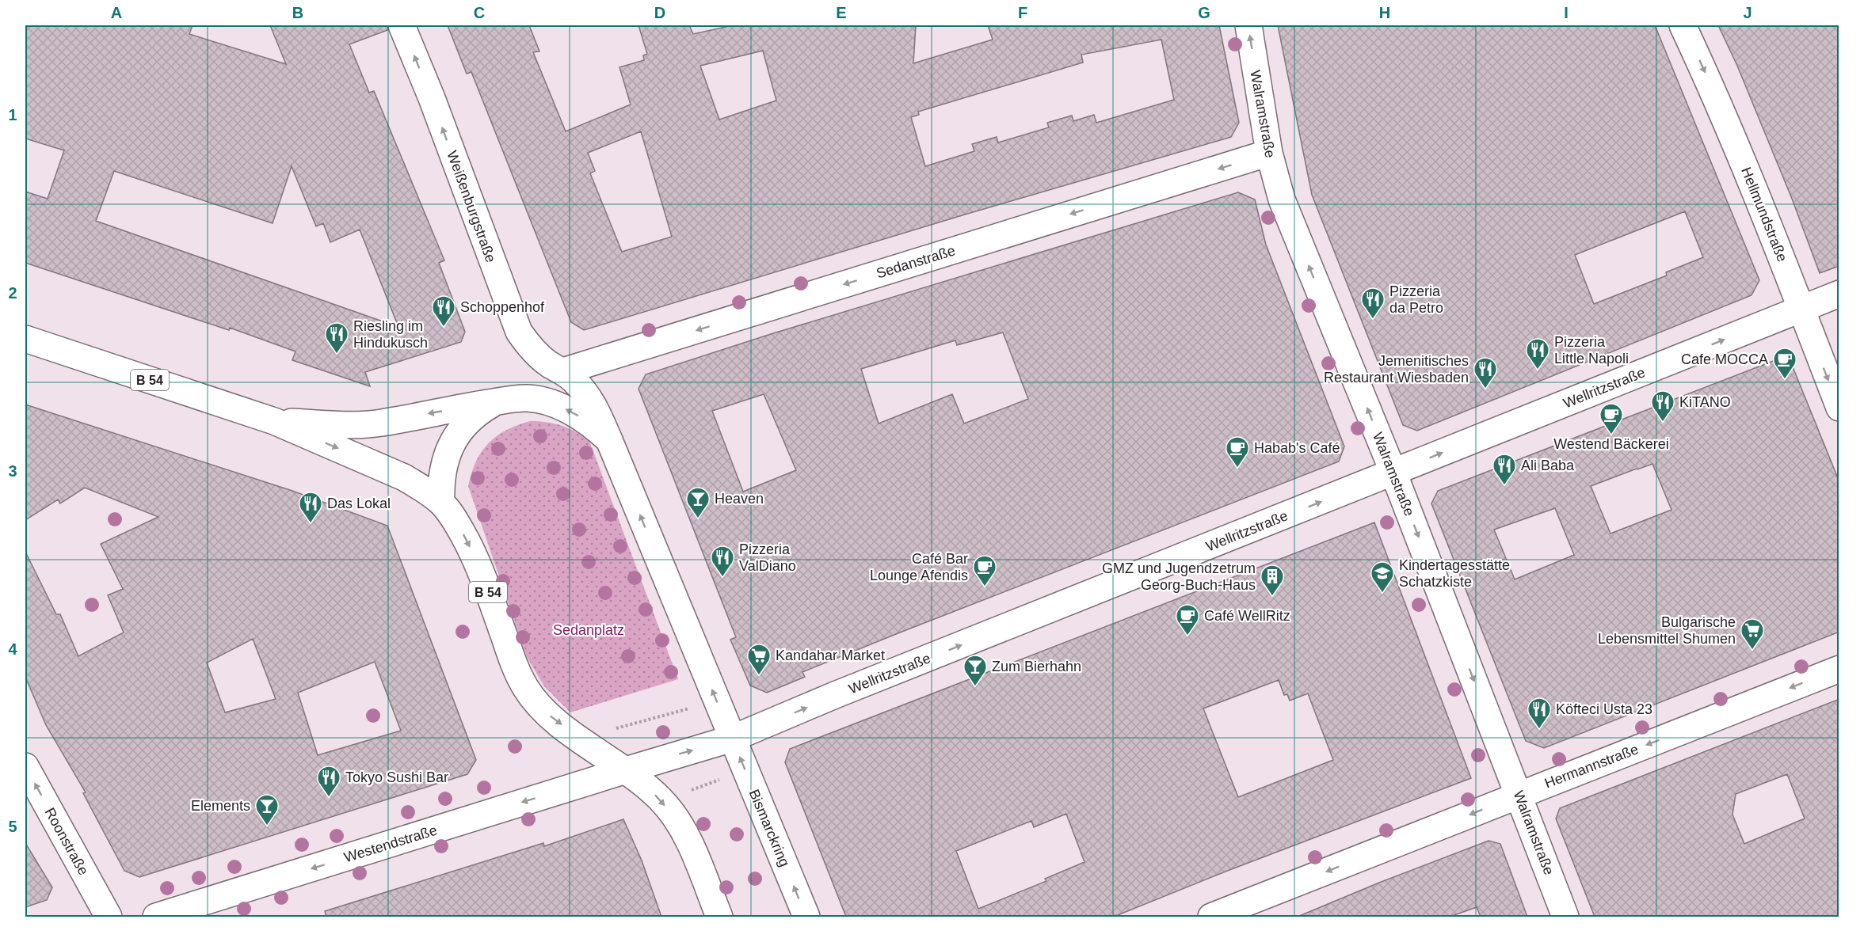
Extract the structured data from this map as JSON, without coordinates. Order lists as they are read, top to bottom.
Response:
{
  "streets": {
    "street": [
      "Walramstraße",
      "Weißenburgstraße",
      "Hellmundstraße",
      "Sedanstraße",
      "B 54",
      "Wellritzstraße",
      "Hermannstraße",
      "Bismarckring",
      "Roonstraße",
      "Westendstraße"
    ]
  },
  "crossings": [
    ["Walramstraße", "Sedanstraße"],
    ["Walramstraße", "Wellritzstraße"],
    ["Walramstraße", "Hermannstraße"],
    ["Weißenburgstraße", "Sedanstraße"],
    ["Hellmundstraße", "Wellritzstraße"],
    ["B 54", "Wellritzstraße"],
    ["B 54", "Bismarckring"],
    ["B 54", "Westendstraße"],
    ["Wellritzstraße", "Bismarckring"],
    ["Wellritzstraße", "Westendstraße"]
  ],
  "one_way": [
    "Weißenburgstraße",
    "Hellmundstraße",
    "Sedanstraße",
    "Wellritzstraße",
    "Hermannstraße",
    "Roonstraße",
    "Westendstraße"
  ],
  "parks": ["Sedanplatz"],
  "places": {
    "restaurant": [
      "Pizzeria da Petro",
      "Schoppenhof",
      "Riesling im Hindukusch",
      "Pizzeria Little Napoli",
      "Jemenitisches Restaurant Wiesbaden",
      "KiTANO",
      "Ali Baba",
      "Das Lokal",
      "Pizzeria ValDiano",
      "Köfteci Usta 23",
      "Tokyo Sushi Bar"
    ],
    "cafe": [
      "Cafe MOCCA",
      "Westend Bäckerei",
      "Habab's Café",
      "Café Bar Lounge Afendis",
      "Café WellRitz"
    ],
    "bar": ["Heaven", "Zum Bierhahn", "Elements"],
    "school or university": ["Kindertagesstätte Schatzkiste"],
    "building": ["GMZ und Jugendzetrum Georg-Buch-Haus"],
    "supermarket": ["Bulgarische Lebensmittel Shumen", "Kandahar Market"]
  },
  "grid": {
    "columns": [
      "A",
      "B",
      "C",
      "D",
      "E",
      "F",
      "G",
      "H",
      "I",
      "J"
    ],
    "rows": [
      "1",
      "2",
      "3",
      "4",
      "5"
    ]
  }
}
